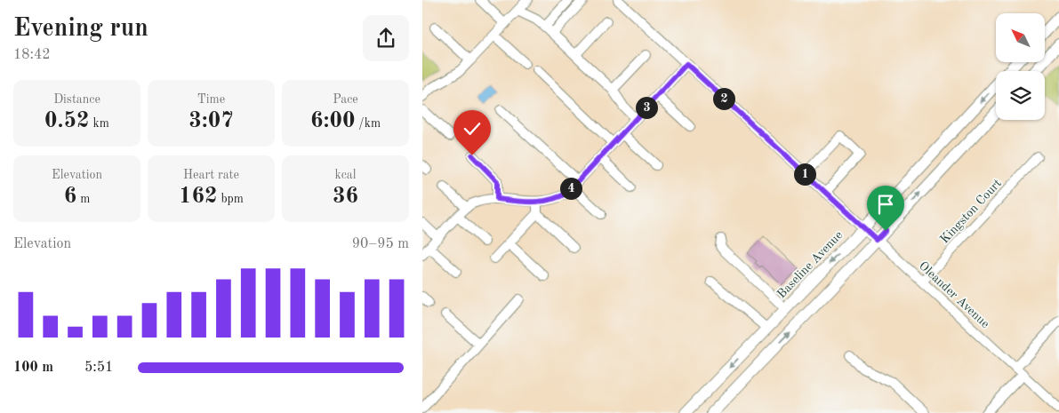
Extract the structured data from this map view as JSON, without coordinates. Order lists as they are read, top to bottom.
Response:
{
  "streets": {
    "main road": ["Baseline Avenue"],
    "street": ["Kingston Court", "Oleander Avenue"]
  },
  "crossings": [
    ["Kingston Court", "Oleander Avenue"],
    ["Baseline Avenue", "Oleander Avenue"]
  ],
  "north": "top left",
  "page": {
    "heading": ["Evening run", "18:42"],
    "stats": [
      ["Distance", "0.52 km"],
      ["Time", "3:07"],
      ["Pace", "6:00 /km"],
      ["Elevation", "6 m"],
      ["Heart rate", "162 bpm"],
      ["kcal", "36"]
    ],
    "pins": [
      "2",
      "3",
      "1",
      "4"
    ],
    "chart": ["Elevation", "90–95 m"],
    "list": [
      {
        "name": "100 m",
        "note": "5:51"
      }
    ]
  }
}
